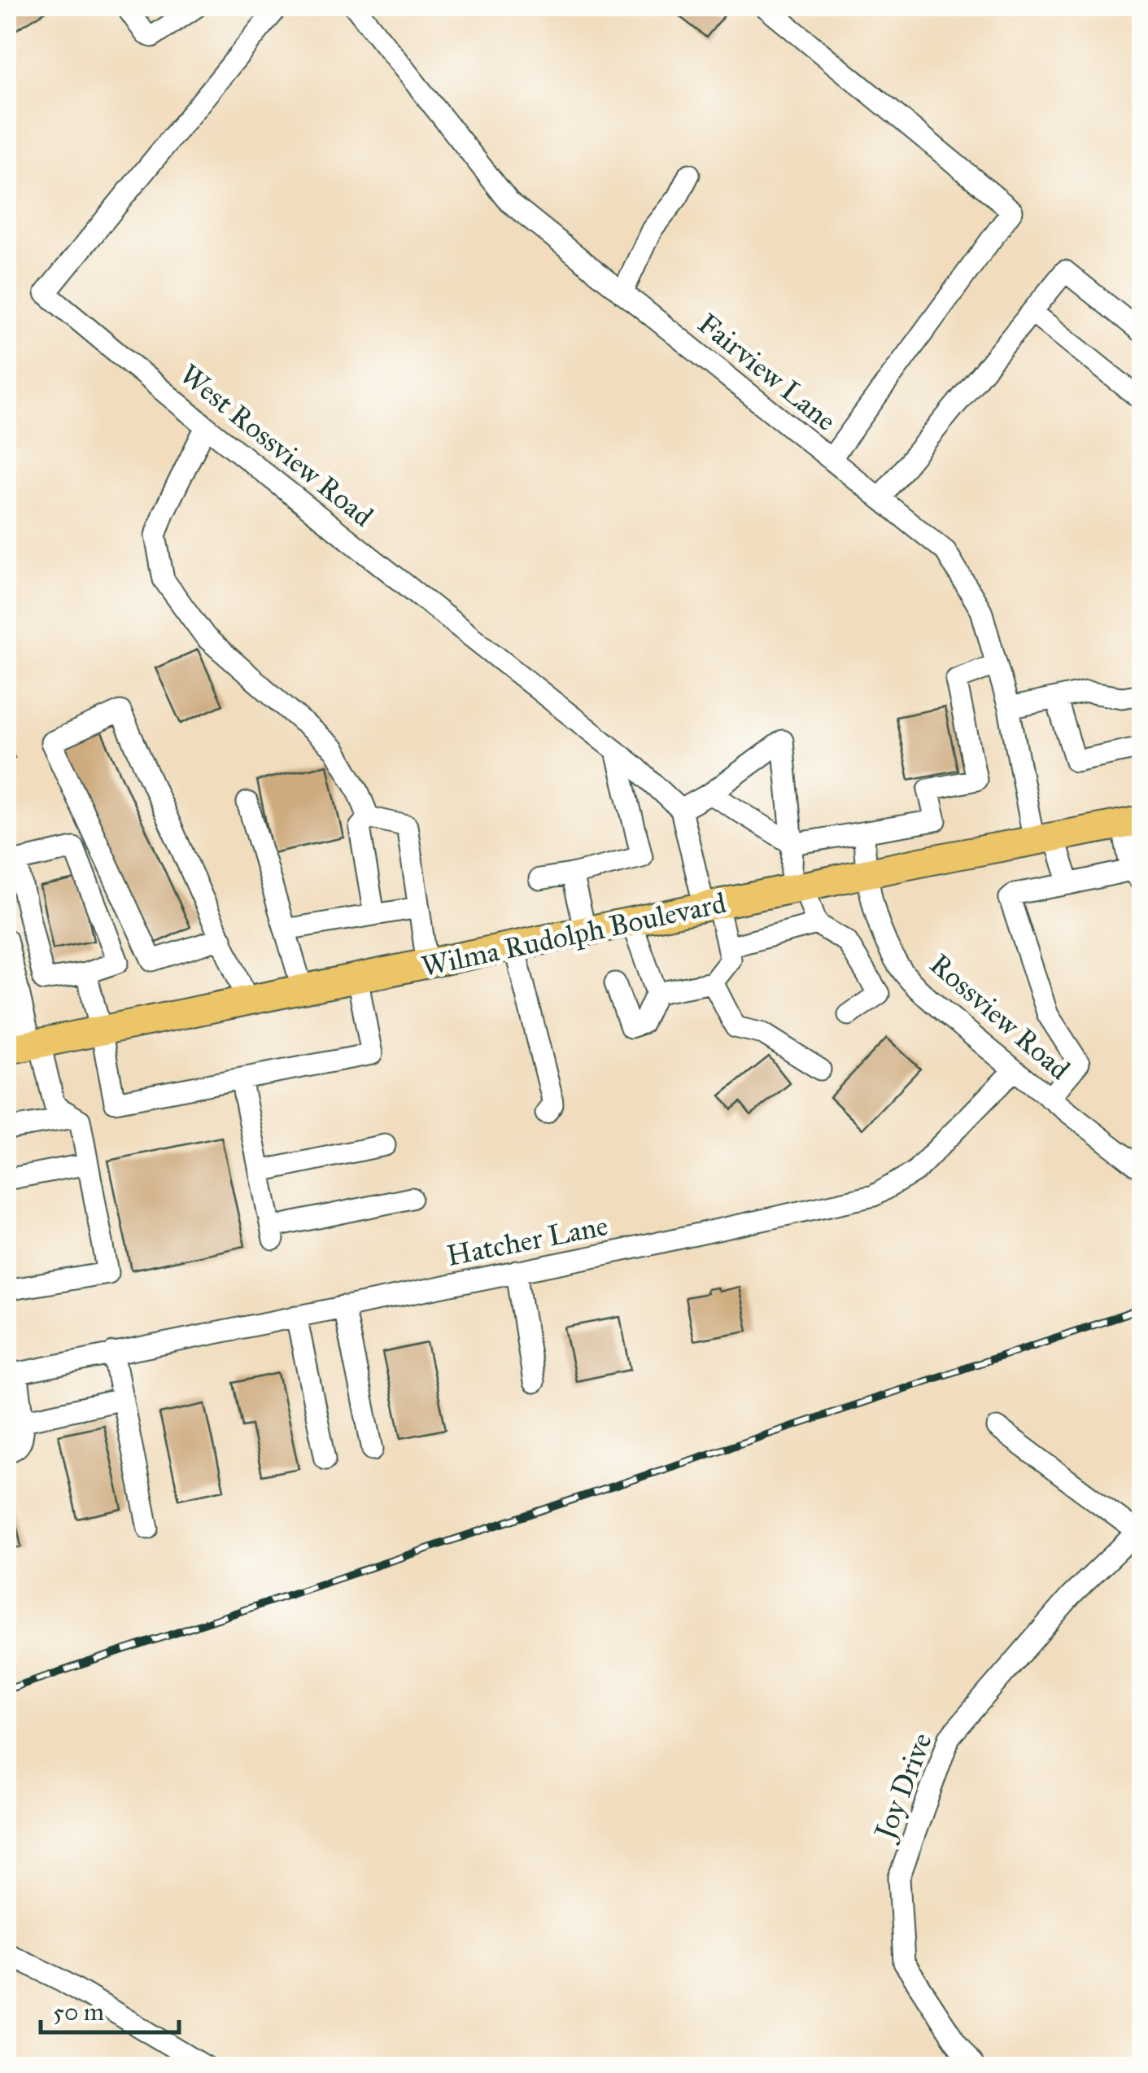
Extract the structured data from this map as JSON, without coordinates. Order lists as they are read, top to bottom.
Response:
{
  "streets": {
    "highway": ["Wilma Rudolph Boulevard"],
    "street": [
      "Fairview Lane",
      "West Rossview Road",
      "Rossview Road",
      "Hatcher Lane",
      "Joy Drive"
    ]
  },
  "crossings": [
    ["Fairview Lane", "Wilma Rudolph Boulevard"],
    ["Wilma Rudolph Boulevard", "Rossview Road"],
    ["Rossview Road", "Hatcher Lane"]
  ],
  "scale_bar": "50 m"
}
